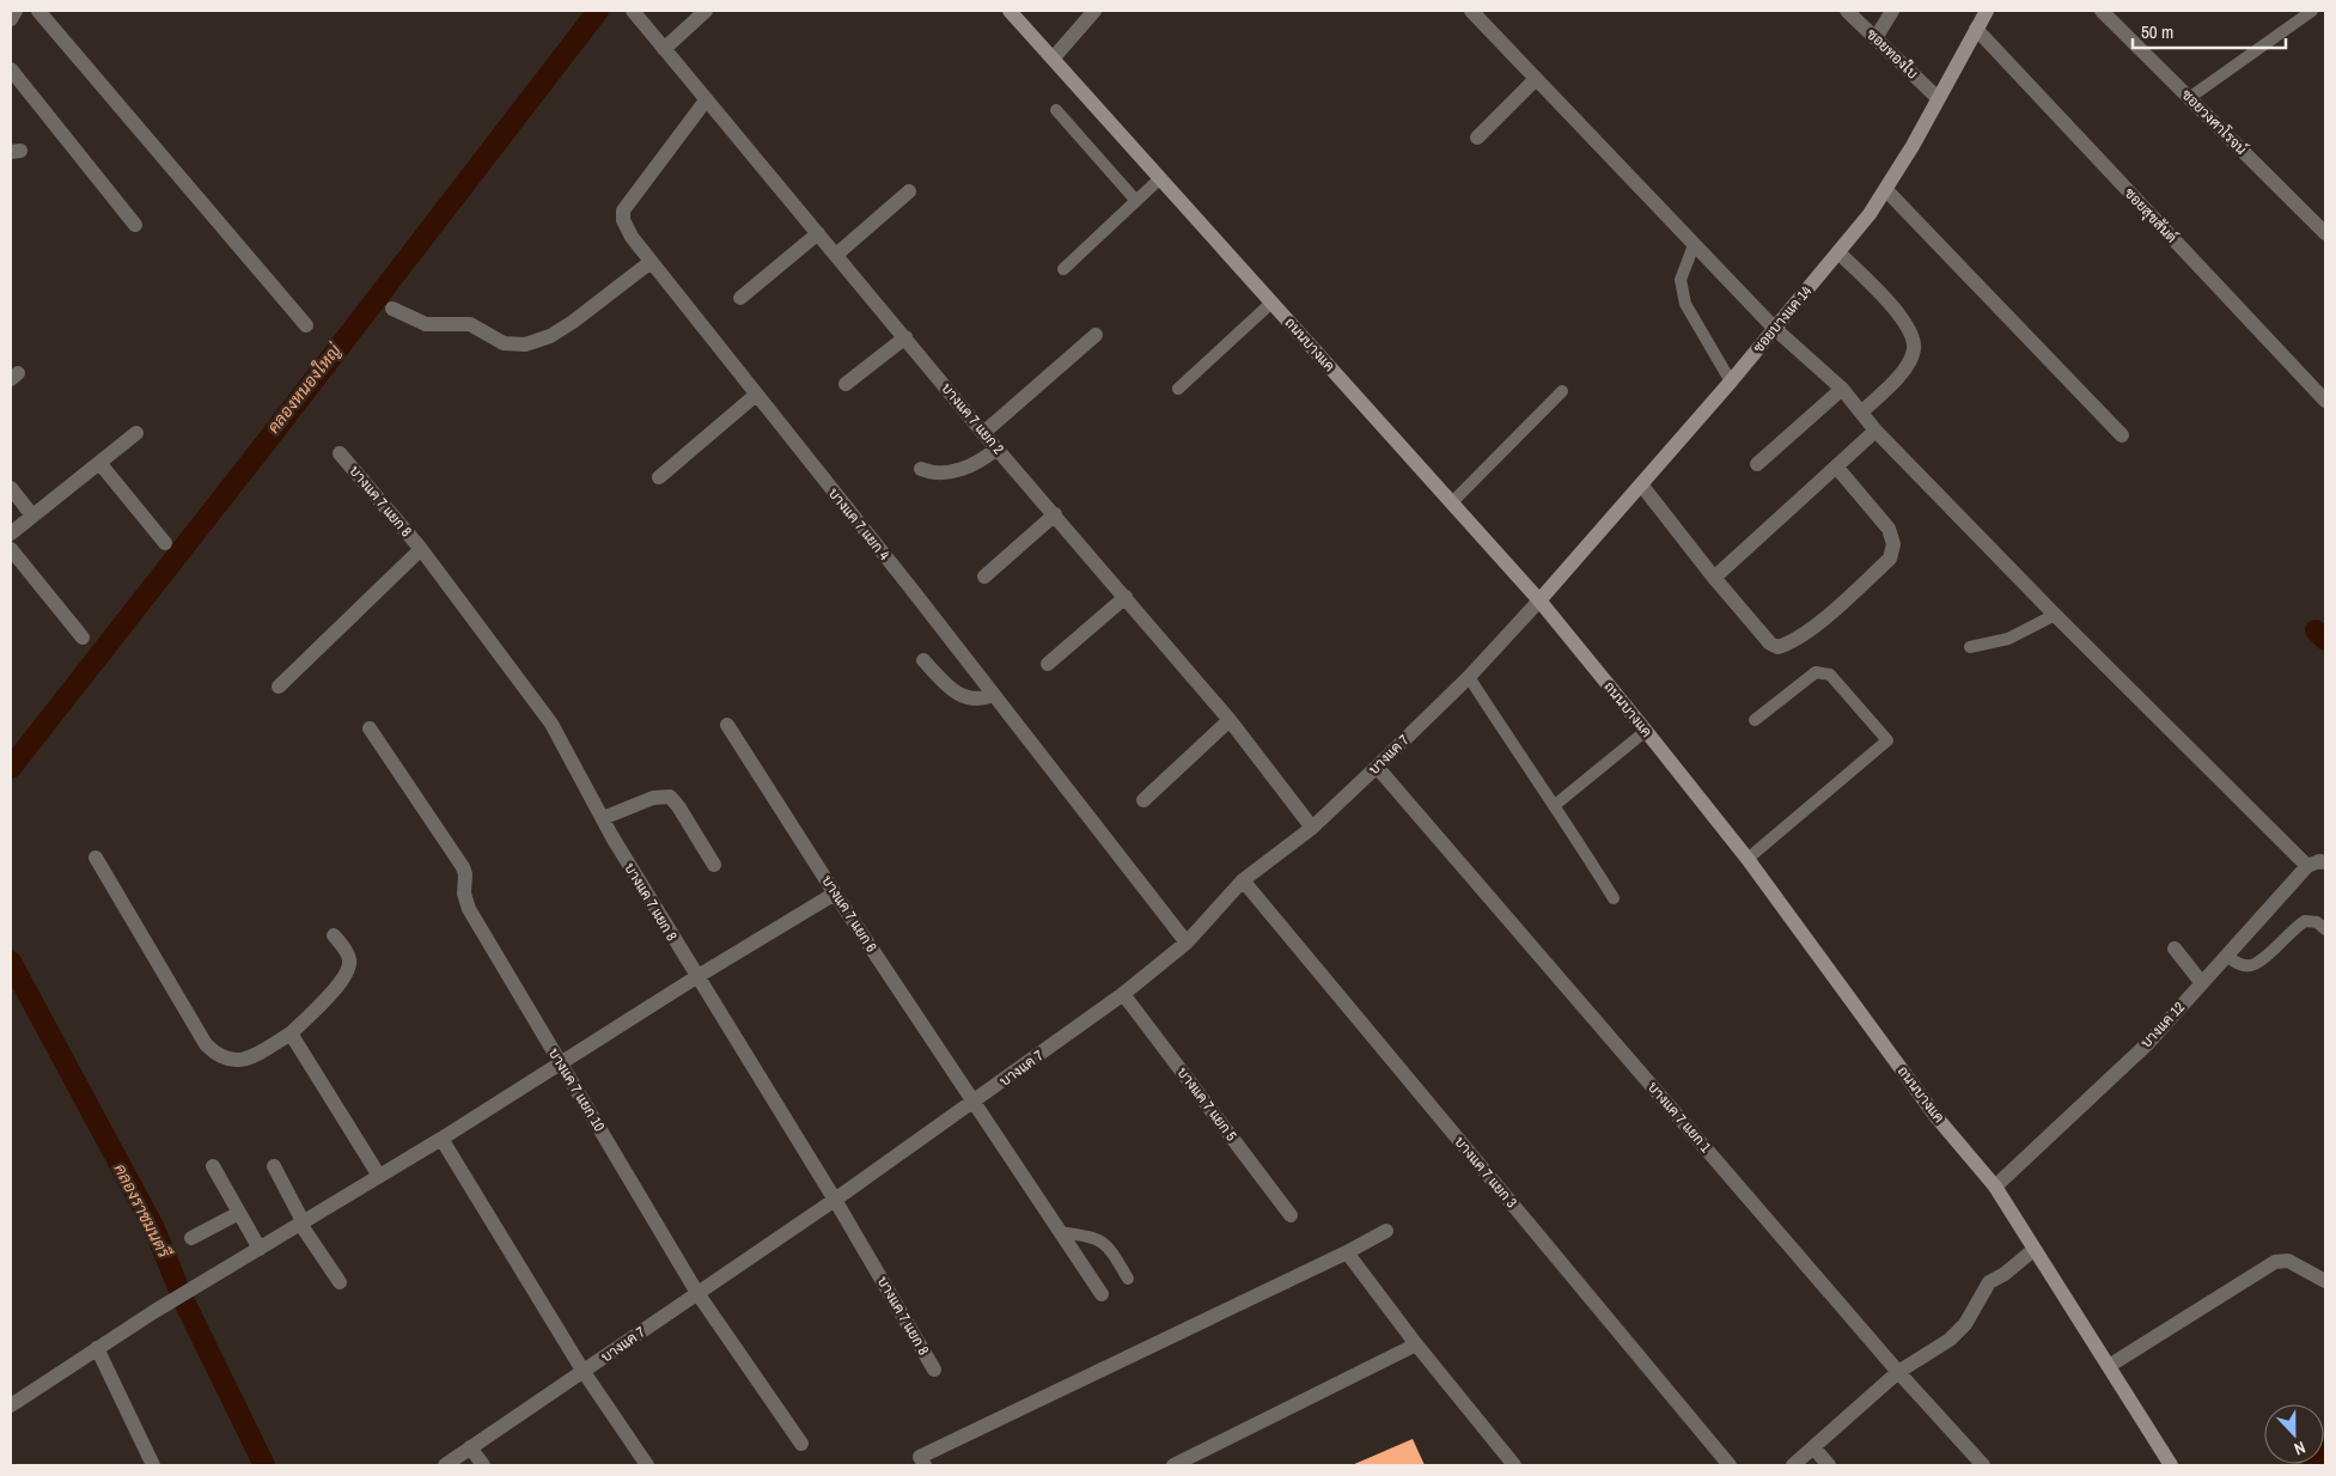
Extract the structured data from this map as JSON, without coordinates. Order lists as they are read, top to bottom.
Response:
{
  "streets": {
    "main road": ["ซอยบางแค 14", "ถนนบางแค"],
    "street": [
      "ซอยทองใบ",
      "ซอยวงศาโรจน์",
      "ซอยสุขสันต์",
      "บางแค 7 แยก 2",
      "บางแค 7 แยก 8",
      "บางแค 7 แยก 4",
      "บางแค 7",
      "บางแค 7 แยก 6",
      "บางแค 12",
      "บางแค 7 แยก 10",
      "บางแค 7 แยก 5",
      "บางแค 7 แยก 1",
      "บางแค 7 แยก 3"
    ]
  },
  "crossings": [
    ["ซอยทองใบ", "ซอยบางแค 14"],
    ["ซอยสุขสันต์", "ซอยบางแค 14"],
    ["ซอยบางแค 14", "ถนนบางแค"],
    ["ซอยบางแค 14", "บางแค 7"],
    ["ถนนบางแค", "บางแค 7"],
    ["ถนนบางแค", "บางแค 12"],
    ["บางแค 7 แยก 2", "บางแค 7 แยก 4"],
    ["บางแค 7 แยก 2", "บางแค 7"],
    ["บางแค 7 แยก 8", "บางแค 7"],
    ["บางแค 7 แยก 4", "บางแค 7"],
    ["บางแค 7", "บางแค 7 แยก 6"],
    ["บางแค 7", "บางแค 7 แยก 10"],
    ["บางแค 7", "บางแค 7 แยก 5"],
    ["บางแค 7", "บางแค 7 แยก 1"],
    ["บางแค 7", "บางแค 7 แยก 3"]
  ],
  "water": ["คลองหนองใหญ่", "คลองราชมนตรี"],
  "scale_bar": "50 m",
  "north": "bottom"
}
